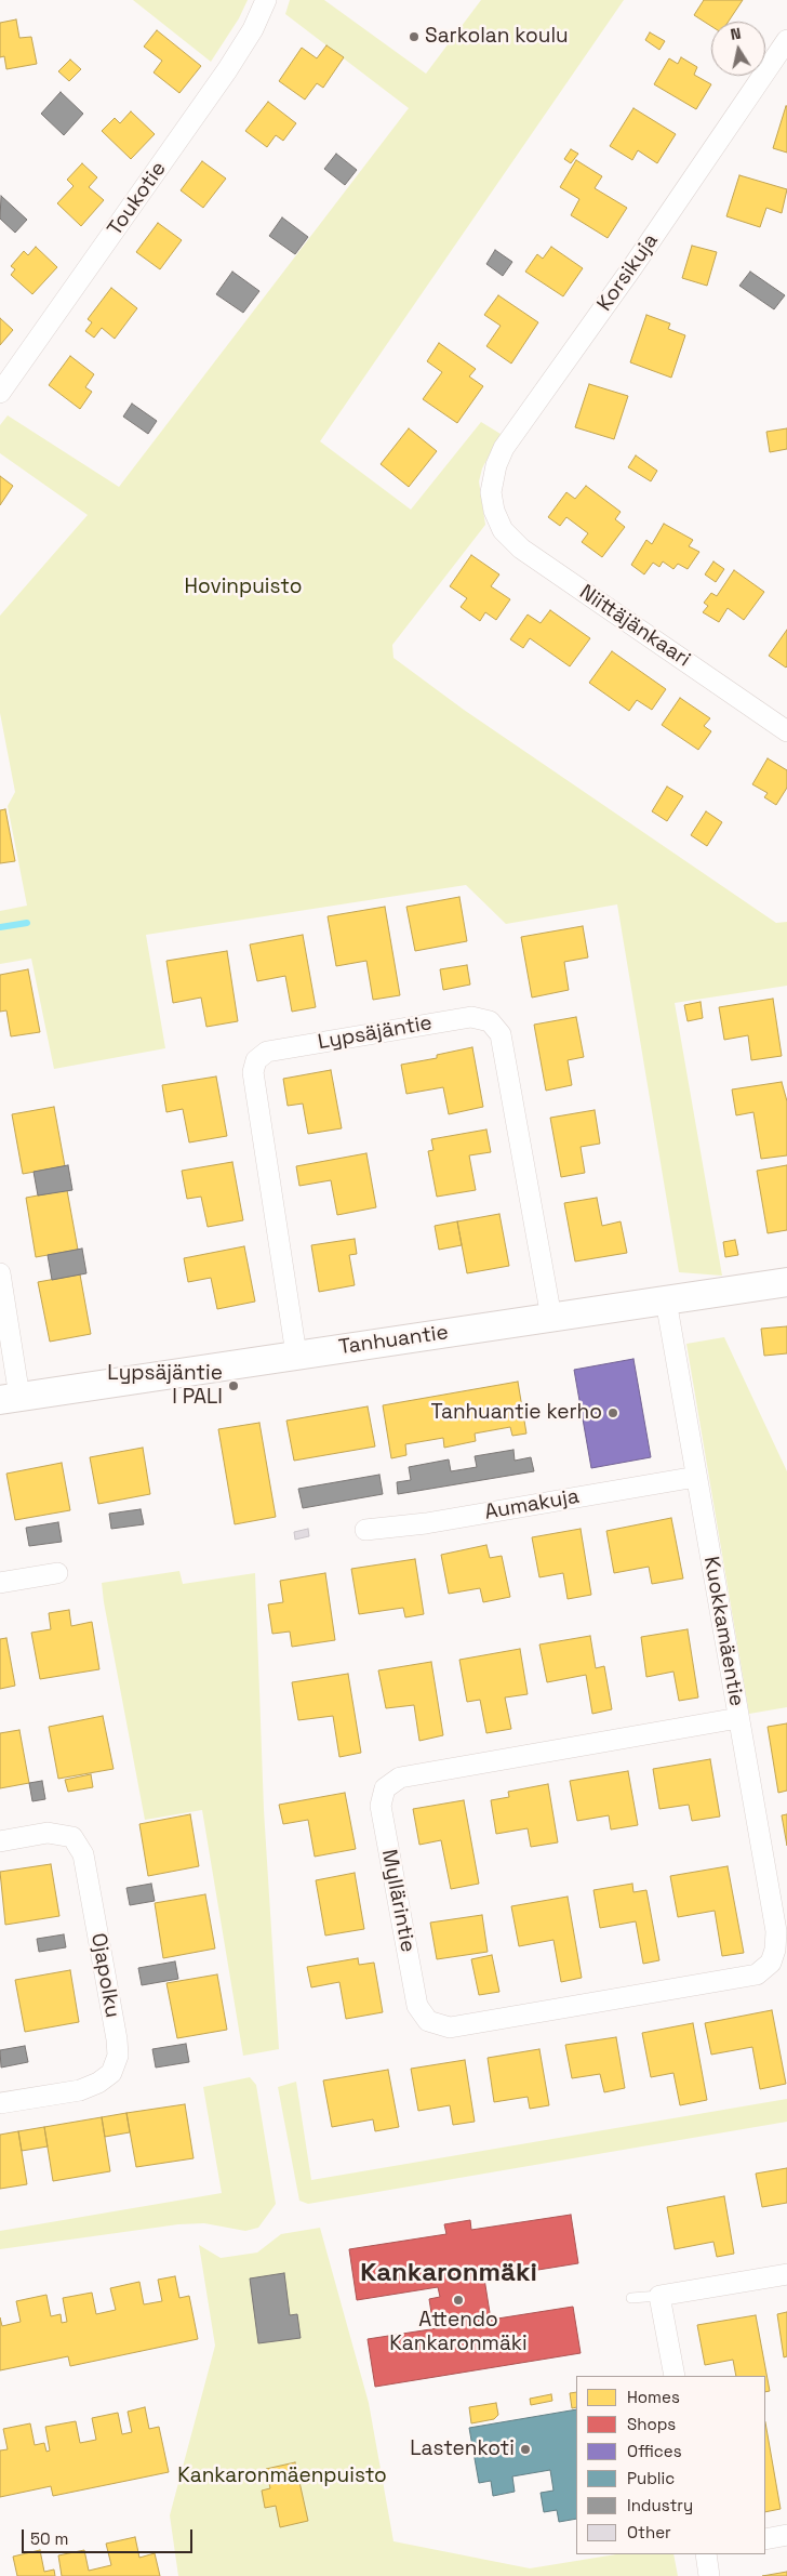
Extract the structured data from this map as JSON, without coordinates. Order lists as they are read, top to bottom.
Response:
{
  "streets": {
    "street": [
      "Toukotie",
      "Korsikuja",
      "Niittäjänkaari",
      "Lypsäjäntie",
      "Tanhuantie",
      "Aumakuja",
      "Kuokkamäentie",
      "Myllärintie",
      "Ojapolku"
    ]
  },
  "crossings": [
    ["Korsikuja", "Niittäjänkaari"],
    ["Lypsäjäntie", "Tanhuantie"],
    ["Tanhuantie", "Kuokkamäentie"],
    ["Aumakuja", "Kuokkamäentie"],
    ["Kuokkamäentie", "Myllärintie"]
  ],
  "districts": ["Kankaronmäki"],
  "parks": ["Hovinpuisto", "Kankaronmäenpuisto"],
  "places": [
    "Sarkolan koulu",
    "Lypsäjäntie I PALI",
    "Tanhuantie kerho",
    "Attendo Kankaronmäki",
    "Lastenkoti"
  ],
  "legend": [
    "Homes",
    "Shops",
    "Offices",
    "Public",
    "Industry",
    "Other"
  ],
  "scale_bar": "50 m",
  "north": "top"
}
